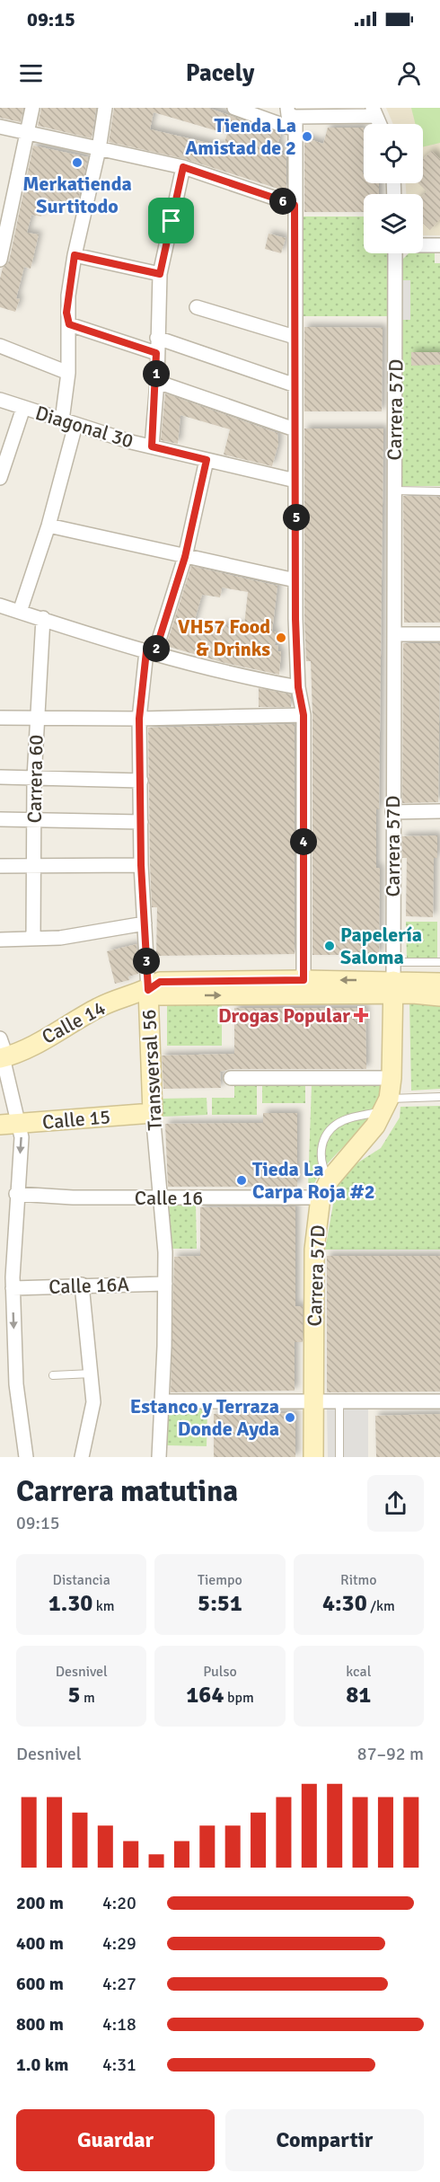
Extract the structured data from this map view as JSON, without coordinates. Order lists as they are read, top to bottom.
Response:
{
  "streets": {
    "street": [
      "Carrera 57D",
      "Diagonal 30",
      "Carrera 60",
      "Calle 14",
      "Transversal 56",
      "Calle 15",
      "Calle 16",
      "Calle 16A"
    ]
  },
  "crossings": [
    ["Carrera 57D", "Calle 14"],
    ["Carrera 57D", "Calle 16"],
    ["Diagonal 30", "Transversal 56"],
    ["Calle 14", "Transversal 56"],
    ["Transversal 56", "Calle 15"],
    ["Transversal 56", "Calle 16"],
    ["Transversal 56", "Calle 16A"]
  ],
  "places": {
    "other": [
      "Tienda La Amistad de 2",
      "Merkatienda Surtitodo",
      "VH57 Food & Drinks",
      "Papelería Saloma",
      "Tieda La Carpa Roja #2",
      "Estanco y Terraza Donde Ayda"
    ],
    "health": ["Drogas Popular"]
  },
  "page": {
    "status": "09:15",
    "header": "Pacely",
    "pins": [
      "6",
      "1",
      "5",
      "2",
      "4",
      "3"
    ],
    "heading": ["Carrera matutina", "09:15"],
    "stats": [
      ["Distancia", "1.30 km"],
      ["Tiempo", "5:51"],
      ["Ritmo", "4:30 /km"],
      ["Desnivel", "5 m"],
      ["Pulso", "164 bpm"],
      ["kcal", "81"]
    ],
    "chart": ["Desnivel", "87–92 m"],
    "list": [
      {
        "name": "200 m",
        "note": "4:20"
      },
      {
        "name": "400 m",
        "note": "4:29"
      },
      {
        "name": "600 m",
        "note": "4:27"
      },
      {
        "name": "800 m",
        "note": "4:18"
      },
      {
        "name": "1.0 km",
        "note": "4:31"
      }
    ],
    "buttons": ["Guardar", "Compartir"]
  }
}
